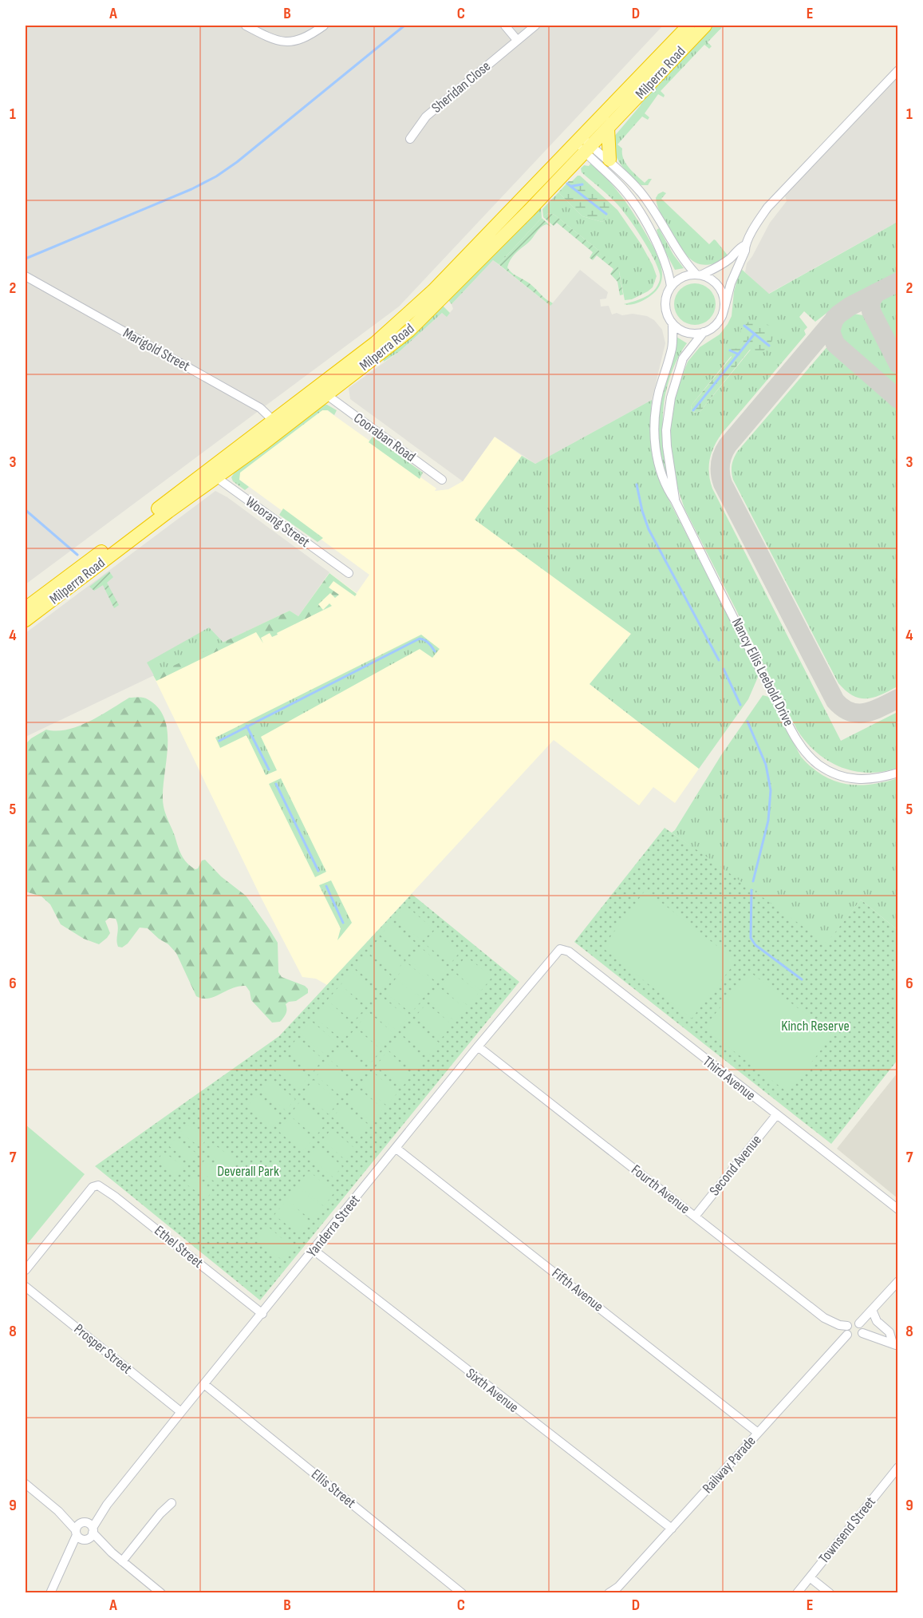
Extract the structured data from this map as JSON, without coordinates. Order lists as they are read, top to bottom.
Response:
{
  "streets": {
    "highway": ["Milperra Road"],
    "street": [
      "Sheridan Close",
      "Marigold Street",
      "Cooraban Road",
      "Woorang Street",
      "Nancy Ellis Leebold Drive",
      "Third Avenue",
      "Second Avenue",
      "Fourth Avenue",
      "Yanderra Street",
      "Ethel Street",
      "Fifth Avenue",
      "Prosper Street",
      "Sixth Avenue",
      "Railway Parade",
      "Ellis Street",
      "Townsend Street"
    ]
  },
  "crossings": [
    ["Milperra Road", "Marigold Street"],
    ["Milperra Road", "Cooraban Road"],
    ["Milperra Road", "Woorang Street"],
    ["Third Avenue", "Second Avenue"],
    ["Third Avenue", "Yanderra Street"],
    ["Second Avenue", "Fourth Avenue"],
    ["Fourth Avenue", "Yanderra Street"],
    ["Fourth Avenue", "Railway Parade"],
    ["Yanderra Street", "Ethel Street"],
    ["Yanderra Street", "Fifth Avenue"],
    ["Yanderra Street", "Prosper Street"],
    ["Yanderra Street", "Sixth Avenue"],
    ["Yanderra Street", "Ellis Street"],
    ["Fifth Avenue", "Railway Parade"],
    ["Sixth Avenue", "Railway Parade"]
  ],
  "parks": ["Kinch Reserve", "Deverall Park"],
  "grid": {
    "columns": [
      "A",
      "B",
      "C",
      "D",
      "E"
    ],
    "rows": [
      "1",
      "2",
      "3",
      "4",
      "5",
      "6",
      "7",
      "8",
      "9"
    ]
  }
}
